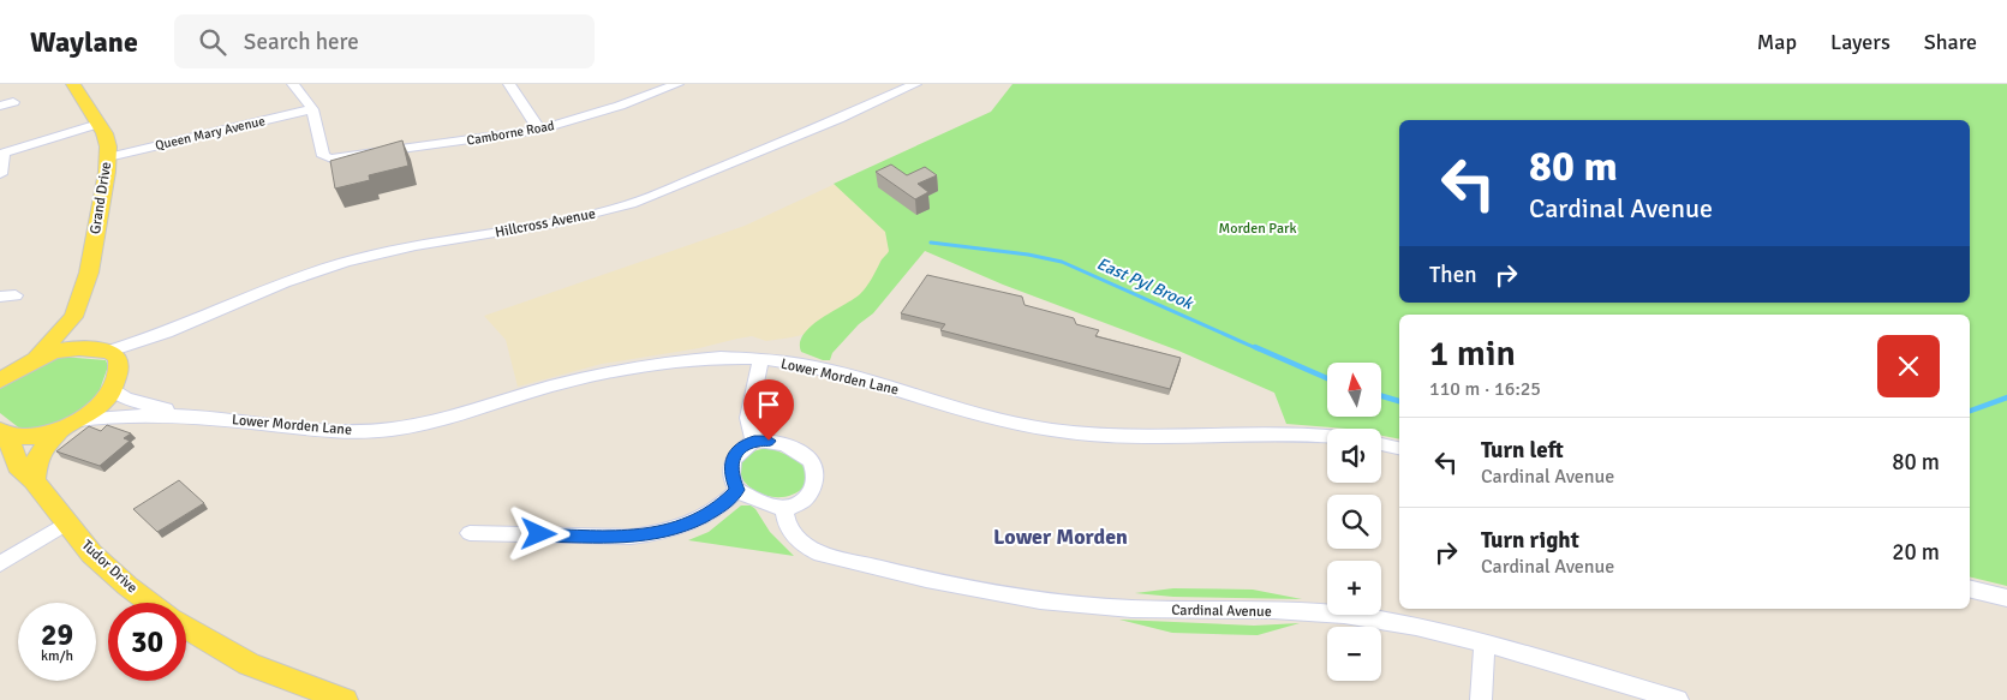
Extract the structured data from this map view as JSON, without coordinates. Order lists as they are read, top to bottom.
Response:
{
  "streets": {
    "main road": ["Grand Drive", "Tudor Drive"],
    "street": [
      "Queen Mary Avenue",
      "Camborne Road",
      "Hillcross Avenue",
      "Lower Morden Lane",
      "Cardinal Avenue"
    ]
  },
  "crossings": [
    ["Queen Mary Avenue", "Camborne Road"],
    ["Queen Mary Avenue", "Grand Drive"]
  ],
  "districts": ["Lower Morden"],
  "water": ["East Pyl Brook"],
  "parks": ["Morden Park"],
  "north": "top",
  "page": {
    "header": "Waylane",
    "search": "Search here",
    "nav": ["Map", "Layers", "Share"],
    "turn": ["80 m", "Cardinal Avenue"],
    "then": "Then",
    "heading": ["1 min", "110 m · 16:25"],
    "map_buttons": ["+", "−"],
    "list": [
      {
        "name": "Turn left",
        "note": "Cardinal Avenue",
        "value": "80 m"
      },
      {
        "name": "Turn right",
        "note": "Cardinal Avenue",
        "value": "20 m"
      }
    ],
    "speed": "29 km/h",
    "limit": "30"
  }
}
